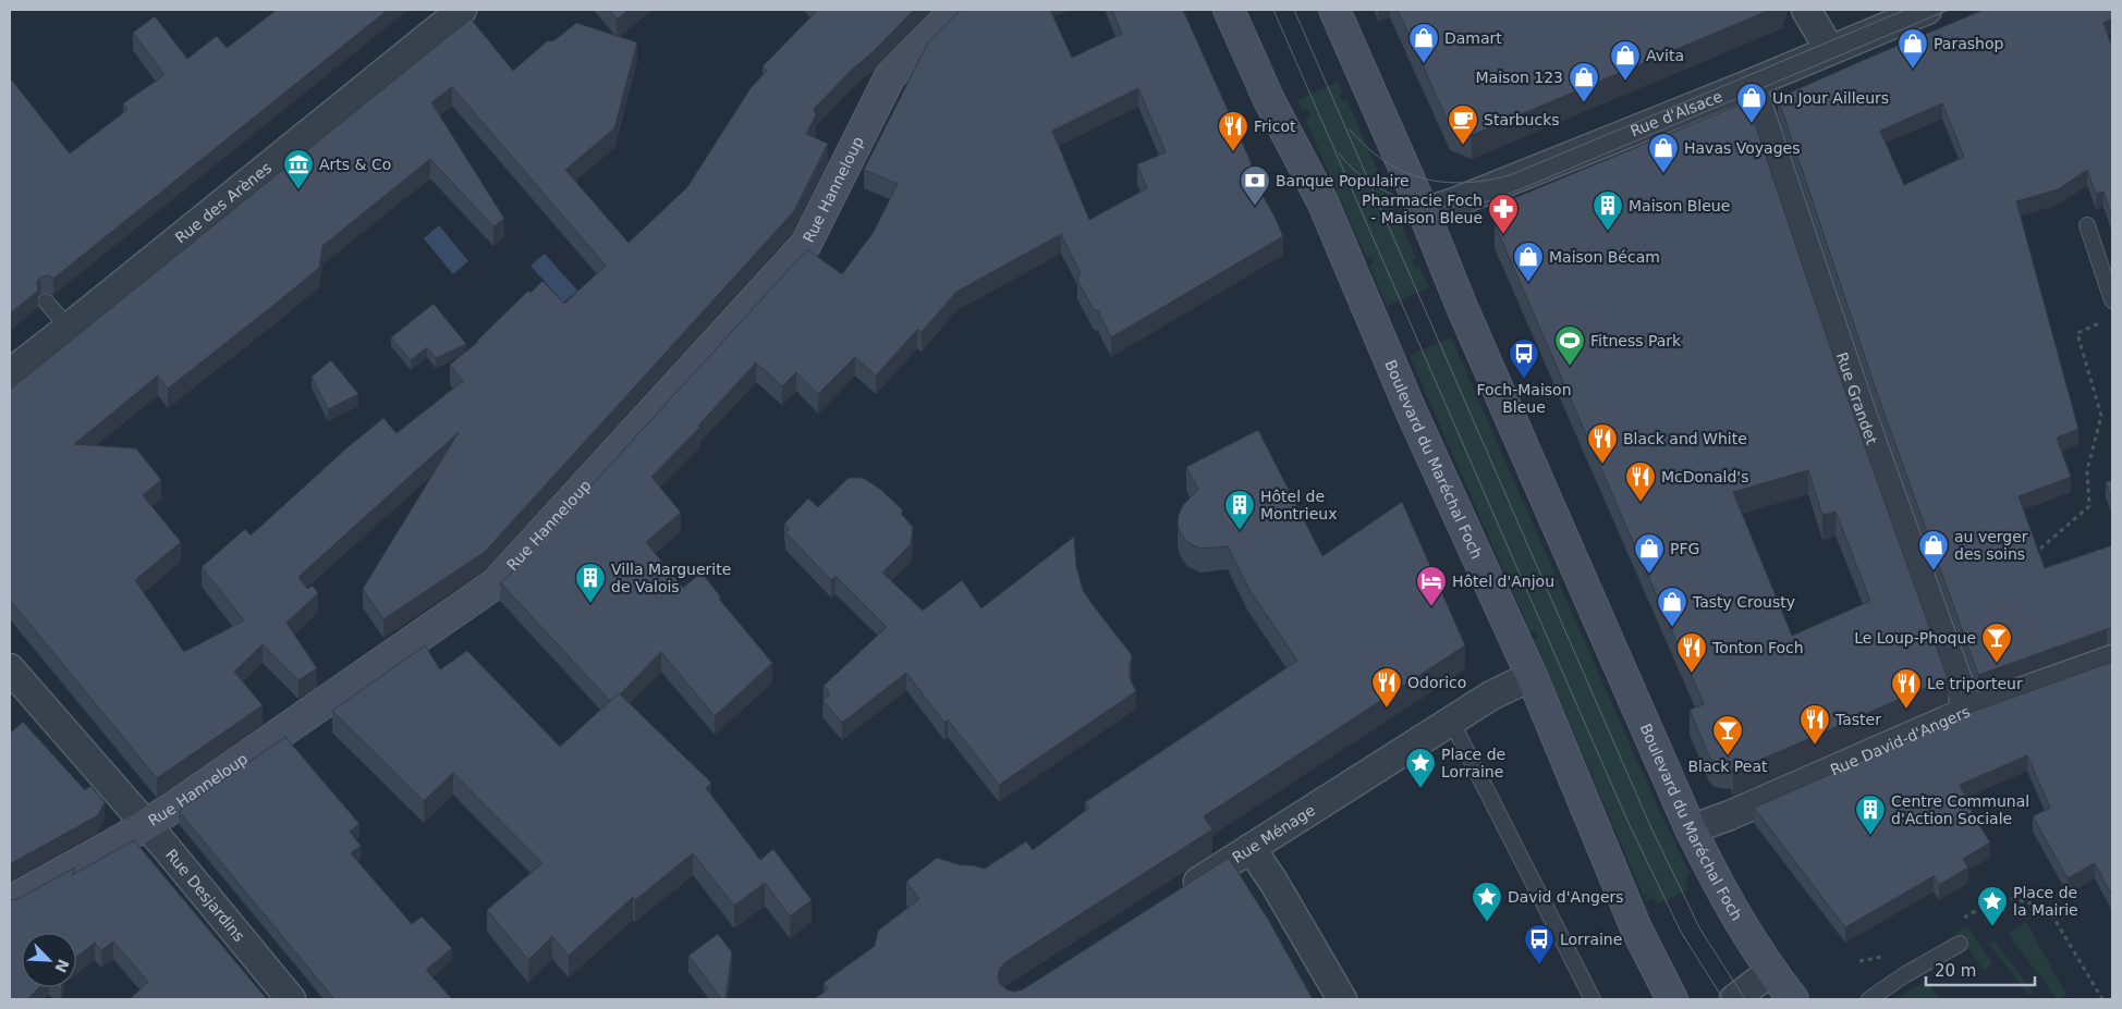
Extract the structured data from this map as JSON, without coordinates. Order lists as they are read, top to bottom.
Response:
{
  "streets": {
    "main road": ["Rue Hanneloup", "Boulevard du Maréchal Foch"],
    "street": [
      "Rue d'Alsace",
      "Rue des Arènes",
      "Rue Grandet",
      "Rue David-d'Angers",
      "Rue Ménage",
      "Rue Desjardins"
    ]
  },
  "crossings": [
    ["Rue d'Alsace", "Rue Grandet"],
    ["Rue d'Alsace", "Boulevard du Maréchal Foch"],
    ["Rue Hanneloup", "Rue Desjardins"],
    ["Rue Grandet", "Rue David-d'Angers"],
    ["Boulevard du Maréchal Foch", "Rue David-d'Angers"],
    ["Boulevard du Maréchal Foch", "Rue Ménage"]
  ],
  "places": {
    "shop": [
      "Damart",
      "Parashop",
      "Avita",
      "Maison 123",
      "Un Jour Ailleurs",
      "Havas Voyages",
      "Maison Bécam",
      "au verger des soins",
      "PFG",
      "Tasty Crousty"
    ],
    "cafe": ["Starbucks"],
    "restaurant": [
      "Fricot",
      "Black and White",
      "McDonald's",
      "Tonton Foch",
      "Odorico",
      "Le triporteur",
      "Taster"
    ],
    "museum": ["Arts & Co"],
    "bank": ["Banque Populaire"],
    "building": [
      "Maison Bleue",
      "Hôtel de Montrieux",
      "Villa Marguerite de Valois",
      "Centre Communal d'Action Sociale"
    ],
    "pharmacy": ["Pharmacie Foch - Maison Bleue"],
    "sports": ["Fitness Park"],
    "bus stop": ["Foch-Maison Bleue", "Lorraine"],
    "hotel": ["Hôtel d'Anjou"],
    "bar": ["Le Loup-Phoque", "Black Peat"],
    "place": ["Place de Lorraine", "David d'Angers", "Place de la Mairie"]
  },
  "scale_bar": "20 m",
  "north": "bottom right"
}
